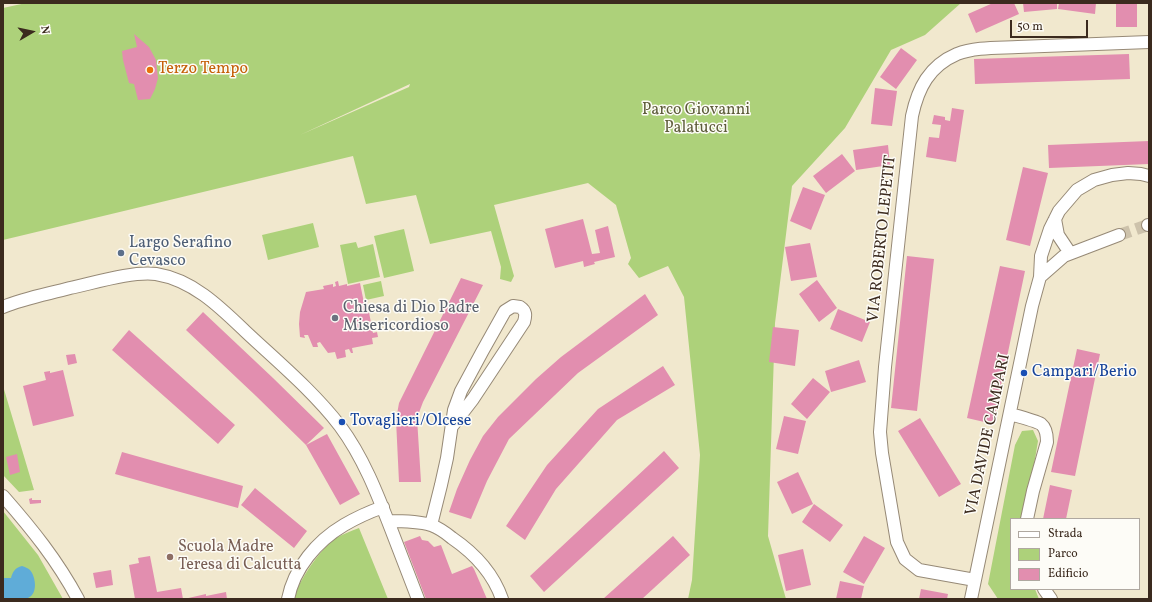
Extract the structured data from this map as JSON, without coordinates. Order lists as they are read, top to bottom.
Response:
{
  "streets": {
    "street": ["VIA ROBERTO LEPETIT", "VIA DAVIDE CAMPARI"]
  },
  "crossings": [
    ["VIA ROBERTO LEPETIT", "VIA DAVIDE CAMPARI"]
  ],
  "parks": ["Parco Giovanni Palatucci"],
  "places": [
    "Terzo Tempo",
    "Largo Serafino Cevasco",
    "Chiesa di Dio Padre Misericordioso",
    "Campari/Berio",
    "Tovaglieri/Olcese",
    "Scuola Madre Teresa di Calcutta"
  ],
  "legend": ["Strada", "Parco", "Edificio"],
  "scale_bar": "50 m",
  "north": "right"
}
